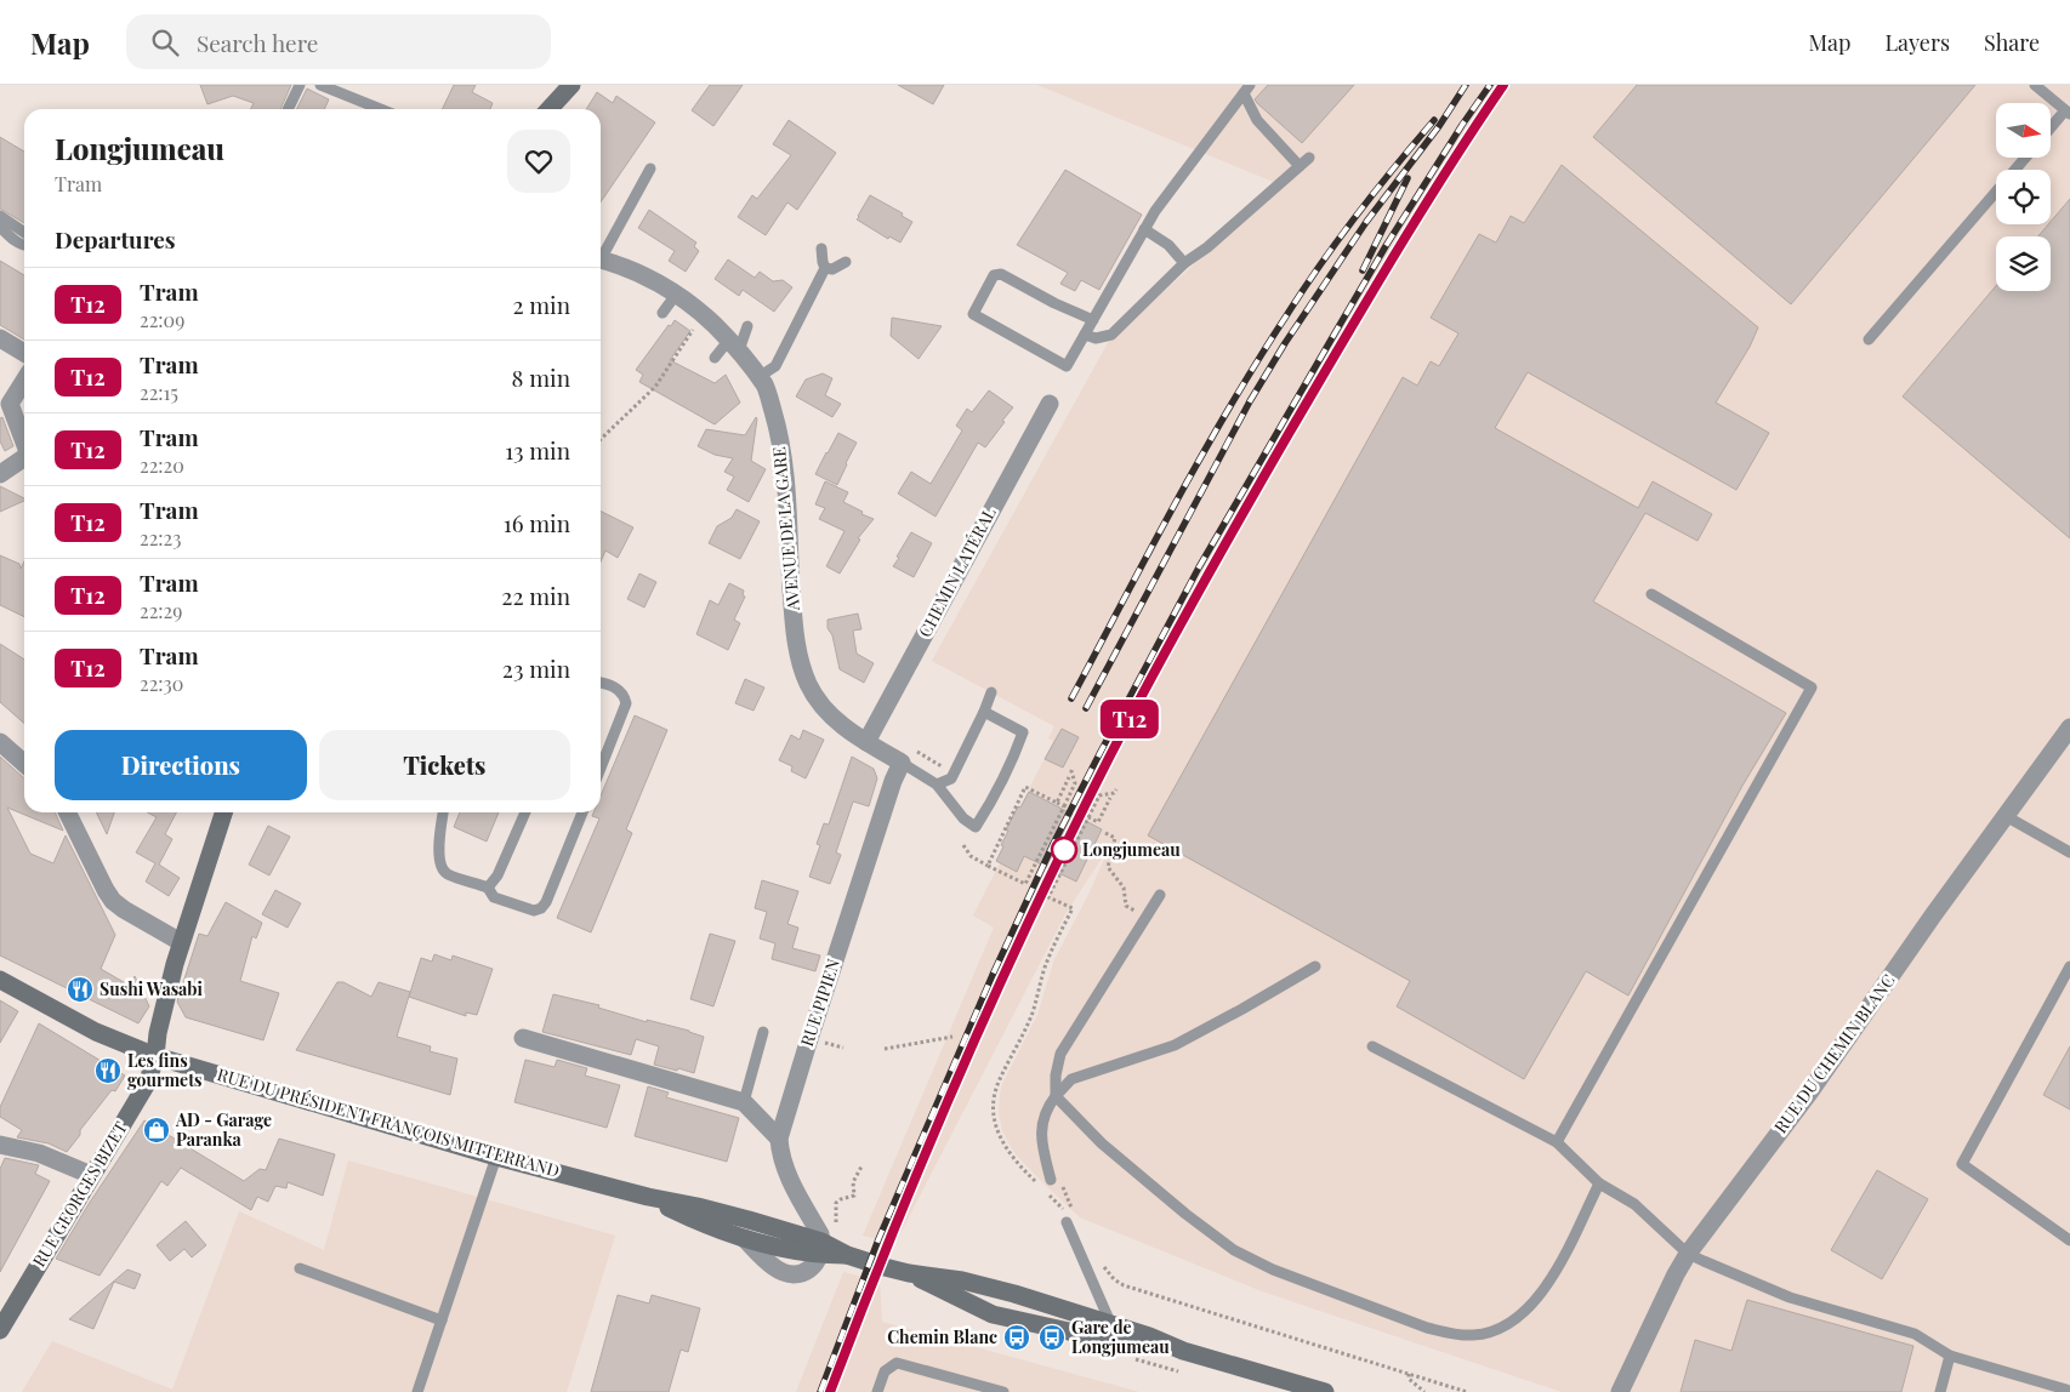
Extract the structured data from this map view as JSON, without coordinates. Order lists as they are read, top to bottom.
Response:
{
  "streets": {
    "street": [
      "AVENUE DE LA GARE",
      "CHEMIN LATÉRAL",
      "RUE PIPIEN",
      "RUE DU CHEMIN BLANC",
      "RUE DU PRÉSIDENT FRANÇOIS MITTERRAND",
      "RUE GEORGES BIZET"
    ]
  },
  "crossings": [
    ["AVENUE DE LA GARE", "CHEMIN LATÉRAL"],
    ["AVENUE DE LA GARE", "RUE PIPIEN"],
    ["RUE PIPIEN", "RUE DU PRÉSIDENT FRANÇOIS MITTERRAND"],
    ["RUE DU PRÉSIDENT FRANÇOIS MITTERRAND", "RUE GEORGES BIZET"]
  ],
  "places": {
    "other": ["Longjumeau"],
    "restaurant": ["Sushi Wasabi", "Les fins gourmets"],
    "shop": ["AD - Garage Paranka"],
    "bus stop": ["Chemin Blanc", "Gare de Longjumeau"]
  },
  "lines": ["tram line T12"],
  "north": "right",
  "page": {
    "header": "Map",
    "search": "Search here",
    "nav": ["Map", "Layers", "Share"],
    "on_map": "T12",
    "heading": [
      ["Longjumeau", "Tram"],
      "Departures"
    ],
    "list": [
      {
        "mark": "T12",
        "name": "Tram",
        "note": "22:09",
        "value": "2 min"
      },
      {
        "mark": "T12",
        "name": "Tram",
        "note": "22:15",
        "value": "8 min"
      },
      {
        "mark": "T12",
        "name": "Tram",
        "note": "22:20",
        "value": "13 min"
      },
      {
        "mark": "T12",
        "name": "Tram",
        "note": "22:23",
        "value": "16 min"
      },
      {
        "mark": "T12",
        "name": "Tram",
        "note": "22:29",
        "value": "22 min"
      },
      {
        "mark": "T12",
        "name": "Tram",
        "note": "22:30",
        "value": "23 min"
      }
    ],
    "buttons": ["Directions", "Tickets"]
  }
}
